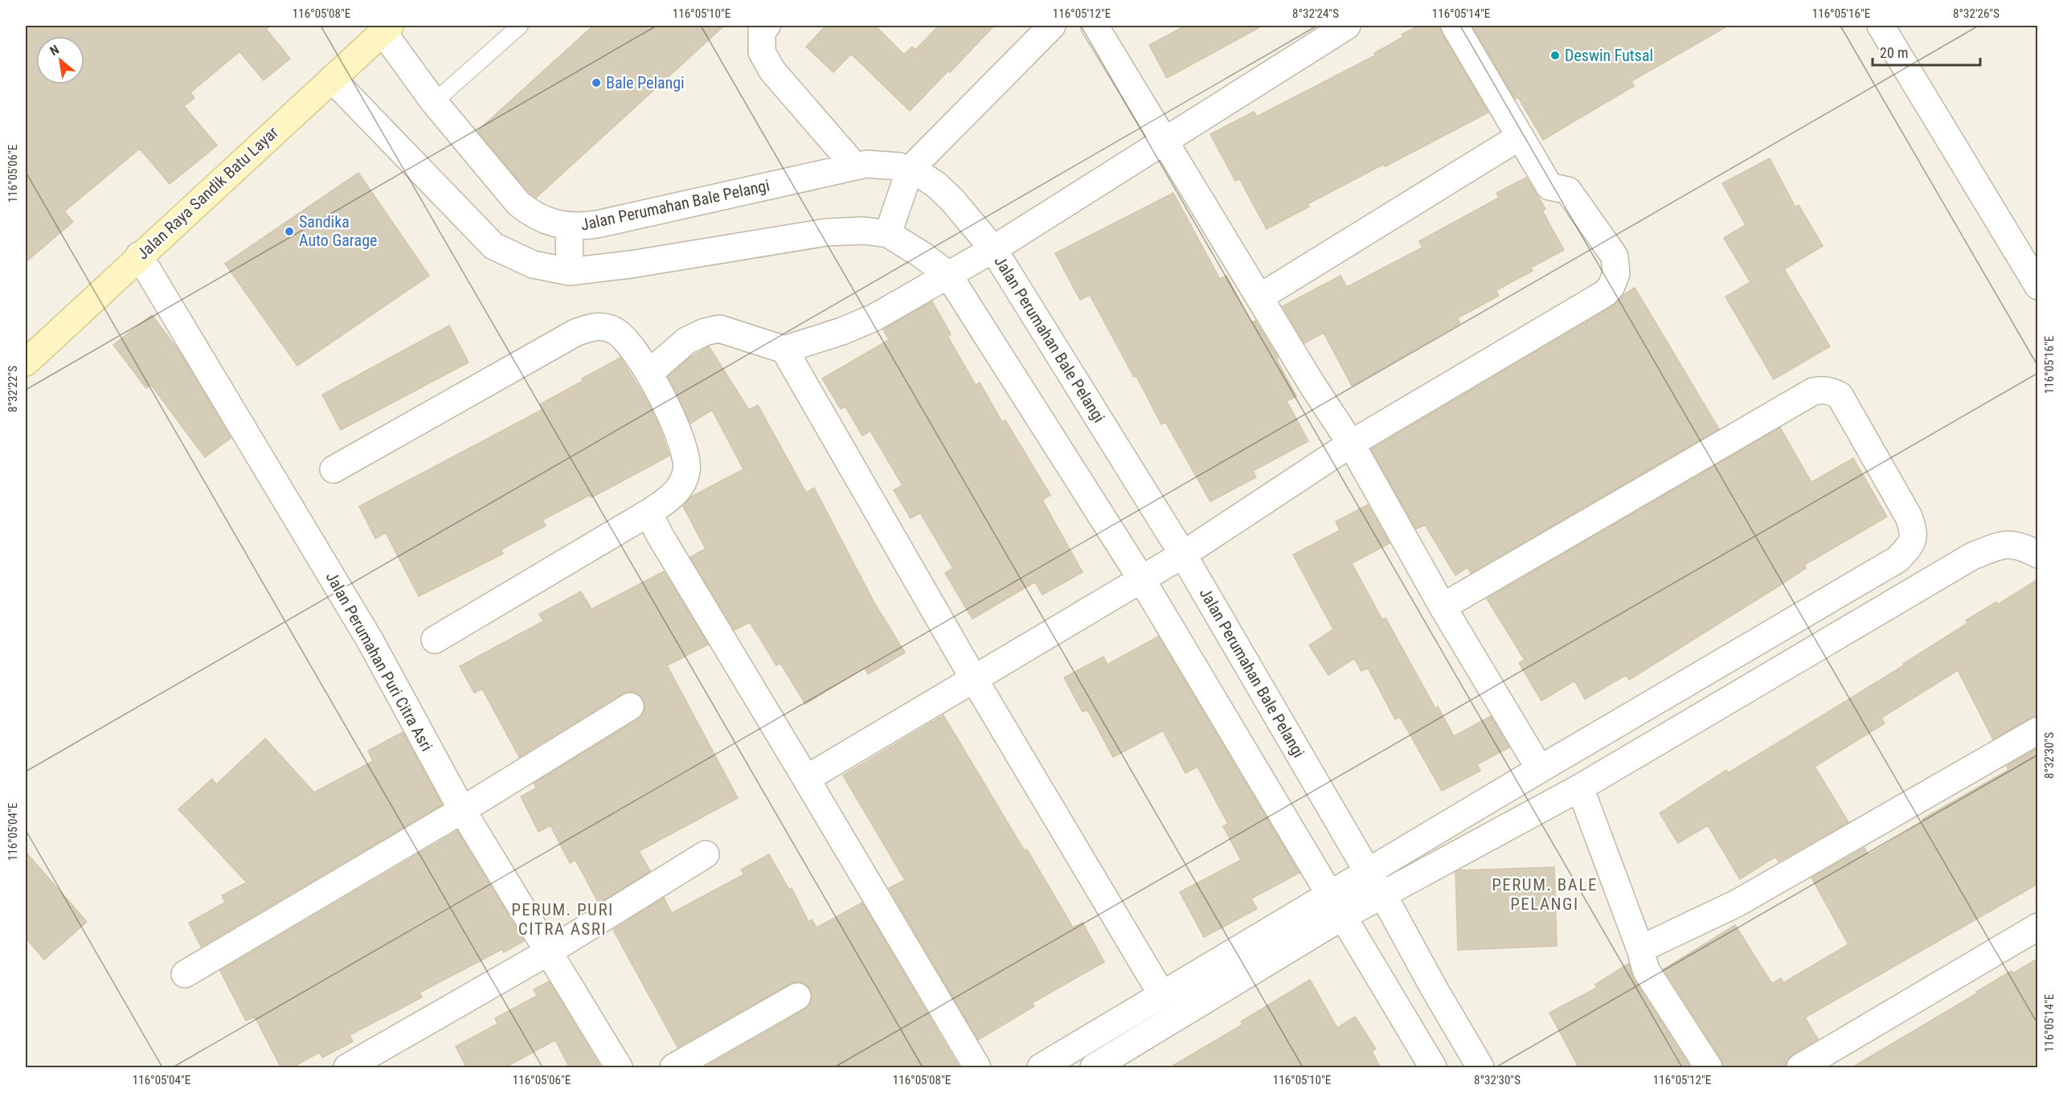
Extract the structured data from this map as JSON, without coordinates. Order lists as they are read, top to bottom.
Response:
{
  "streets": {
    "main road": ["Jalan Raya Sandik Batu Layar"],
    "street": ["Jalan Perumahan Bale Pelangi", "Jalan Perumahan Puri Citra Asri"]
  },
  "crossings": [
    ["Jalan Raya Sandik Batu Layar", "Jalan Perumahan Bale Pelangi"],
    ["Jalan Raya Sandik Batu Layar", "Jalan Perumahan Puri Citra Asri"]
  ],
  "districts": ["PERUM. BALE PELANGI", "PERUM. PURI CITRA ASRI"],
  "places": ["Deswin Futsal", "Bale Pelangi", "Sandika Auto Garage"],
  "scale_bar": "20 m",
  "north": "top left",
  "coordinates": [
    "116°05'08\"E",
    "116°05'10\"E",
    "116°05'12\"E",
    "8°32'24\"S",
    "116°05'14\"E",
    "116°05'16\"E",
    "8°32'26\"S",
    "116°05'06\"E",
    "8°32'22\"S",
    "8°32'30\"S",
    "116°05'04\"E"
  ]
}
